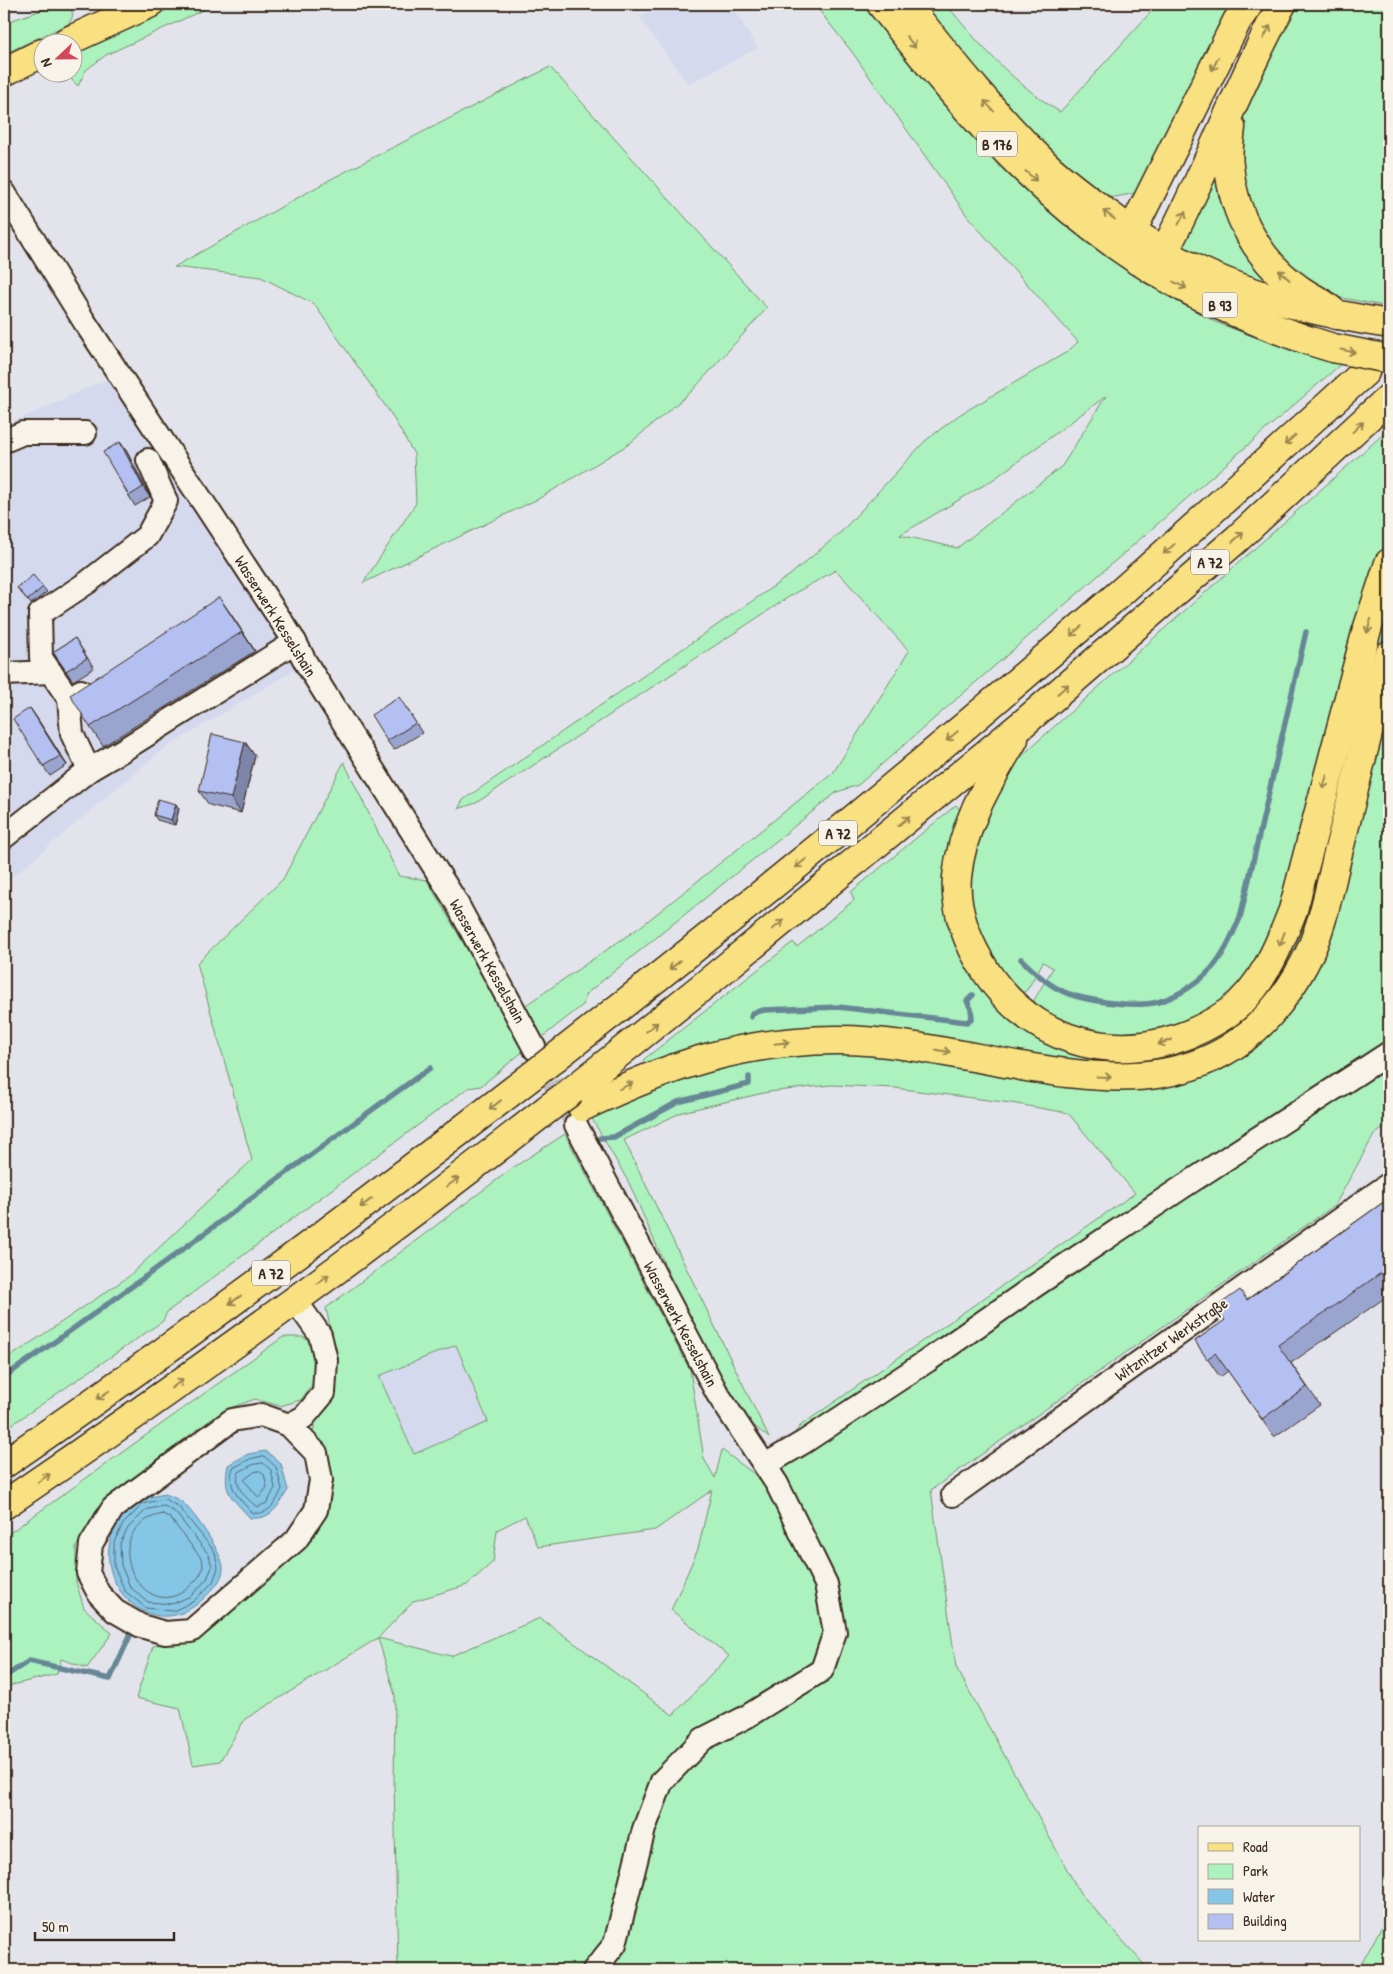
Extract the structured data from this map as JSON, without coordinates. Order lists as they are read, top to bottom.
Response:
{
  "streets": {
    "main road": ["B 176", "B 93", "A 72"],
    "street": ["Wasserwerk Kesselshain", "Witznitzer Werkstraße"]
  },
  "crossings": [
    ["B 176", "B 93"],
    ["A 72", "Wasserwerk Kesselshain"]
  ],
  "legend": [
    "Road",
    "Park",
    "Water",
    "Building"
  ],
  "scale_bar": "50 m",
  "north": "left"
}
